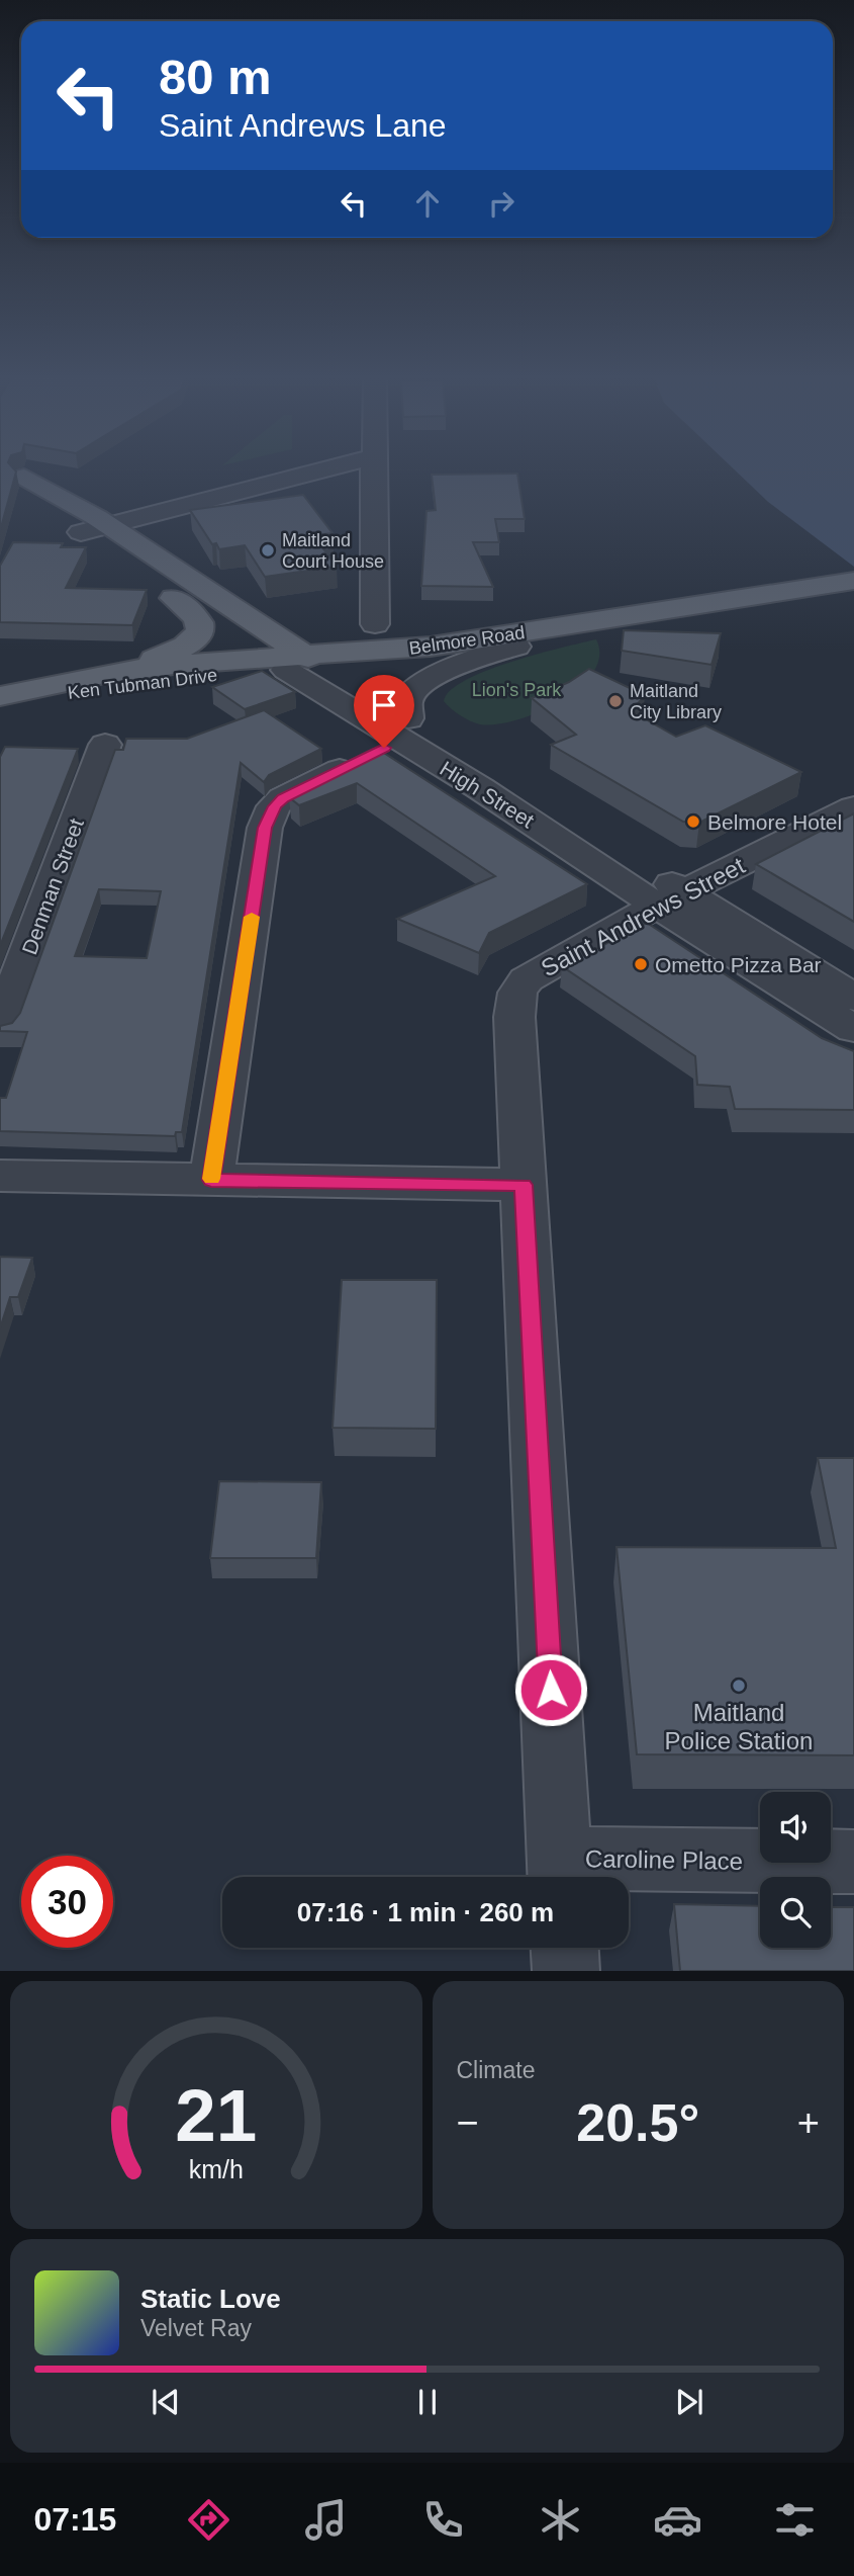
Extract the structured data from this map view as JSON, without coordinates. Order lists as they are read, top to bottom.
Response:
{
  "streets": {
    "main road": ["Belmore Road", "Ken Tubman Drive", "High Street"],
    "street": ["Denman Street", "Saint Andrews Street", "Caroline Place"]
  },
  "crossings": [
    ["Belmore Road", "Ken Tubman Drive"],
    ["Belmore Road", "High Street"],
    ["Ken Tubman Drive", "High Street"],
    ["High Street", "Saint Andrews Street"],
    ["Saint Andrews Street", "Caroline Place"]
  ],
  "parks": ["Lion's Park"],
  "places": [
    "Maitland Court House",
    "Maitland City Library",
    "Belmore Hotel",
    "Ometto Pizza Bar",
    "Maitland Police Station"
  ],
  "page": {
    "turn": ["80 m", "Saint Andrews Lane"],
    "limit": "30",
    "trip": "07:16 · 1 min · 260 m",
    "tile": "Climate",
    "heat": ["−", "20.5°", "+"],
    "song": ["Static Love", "Velvet Ray"],
    "tabs": "07:15",
    "gauge": ["21", "km/h"]
  }
}
